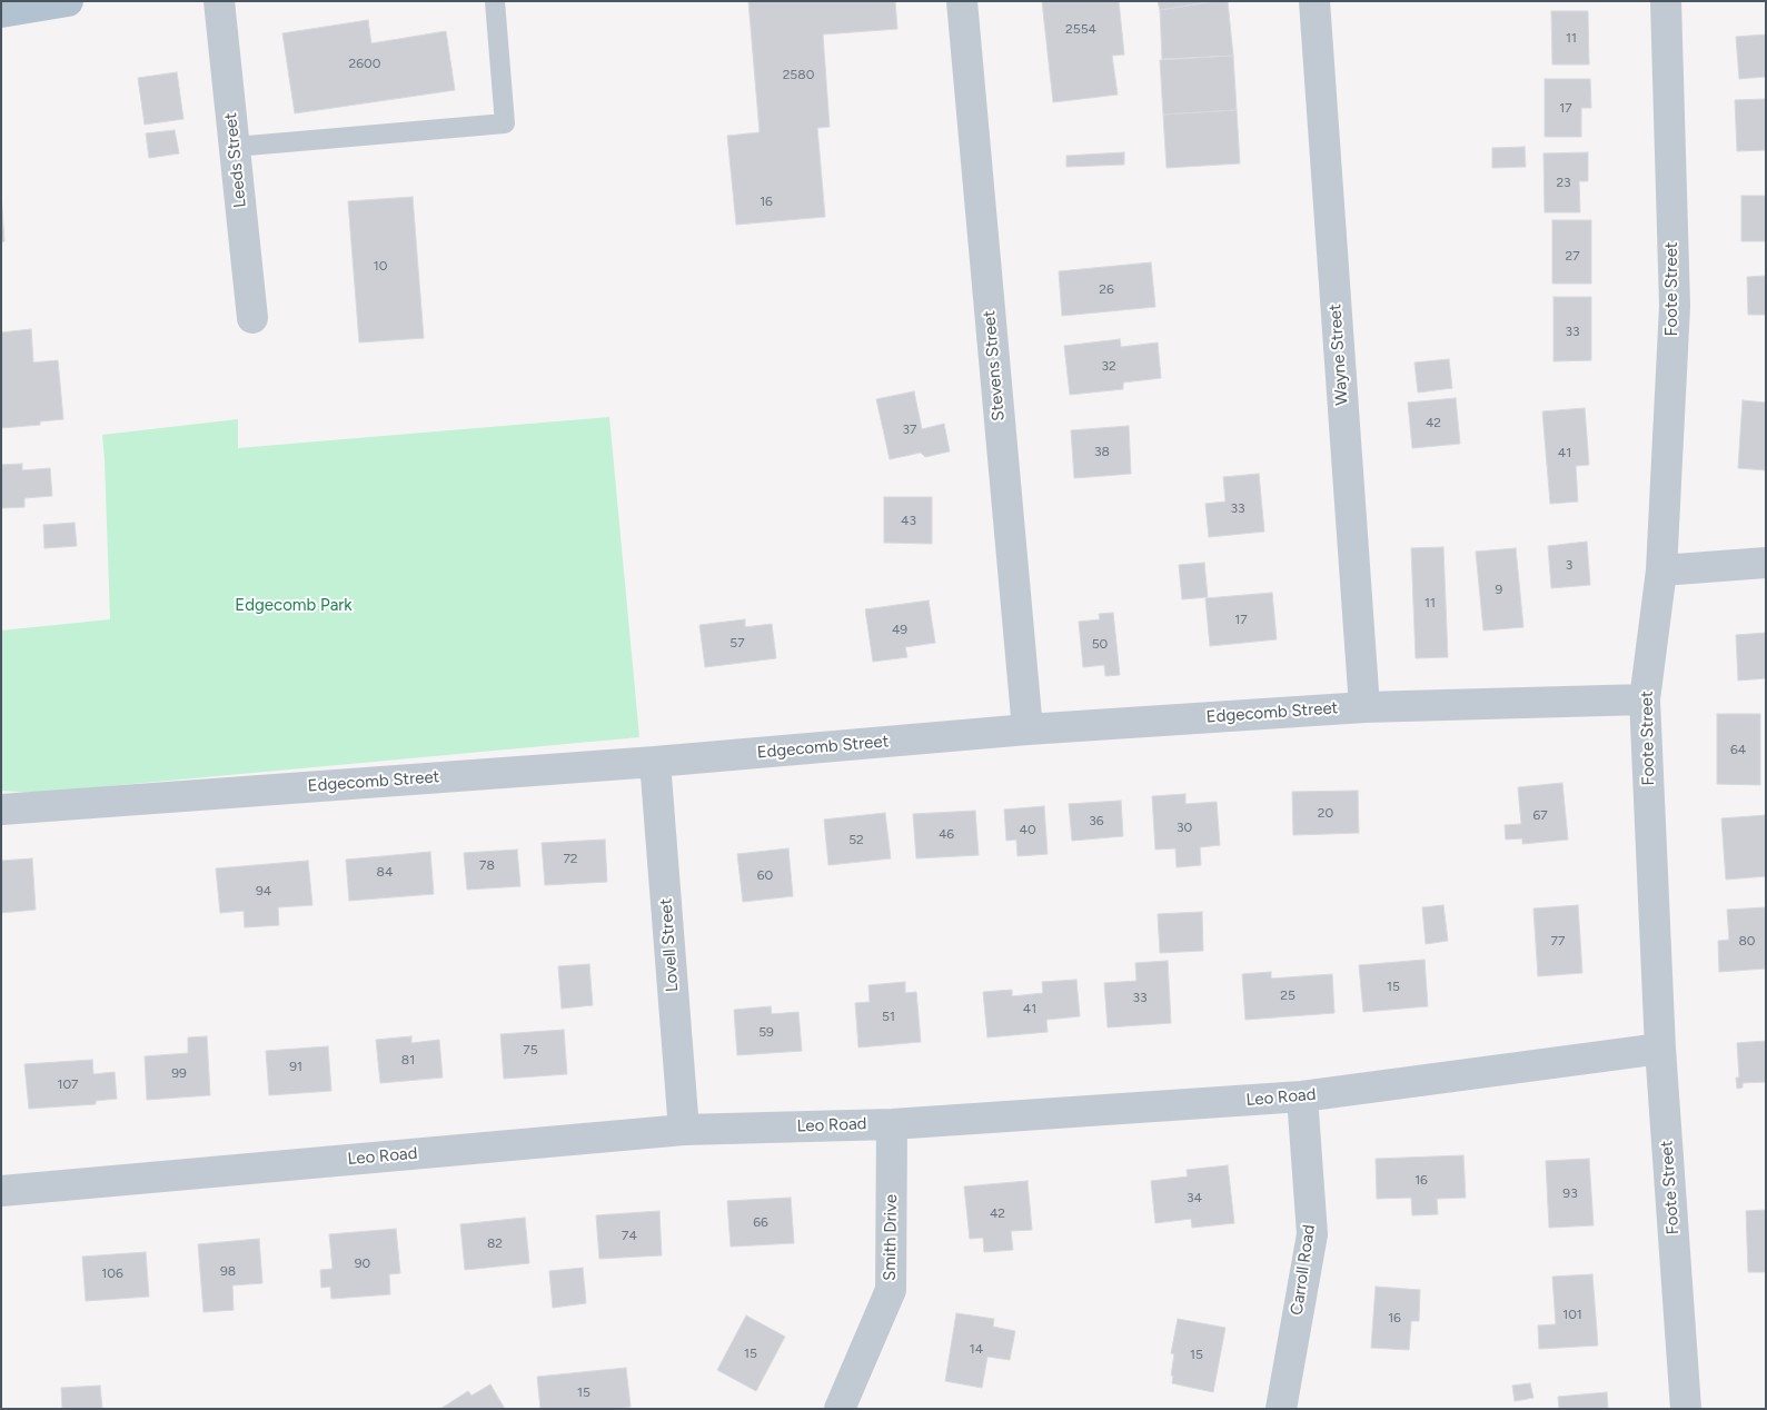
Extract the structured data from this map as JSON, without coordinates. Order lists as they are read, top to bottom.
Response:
{
  "streets": {
    "street": [
      "Leeds Street",
      "Foote Street",
      "Wayne Street",
      "Stevens Street",
      "Edgecomb Street",
      "Lovell Street",
      "Leo Road",
      "Smith Drive",
      "Carroll Road"
    ]
  },
  "crossings": [
    ["Foote Street", "Edgecomb Street"],
    ["Foote Street", "Leo Road"],
    ["Wayne Street", "Edgecomb Street"],
    ["Stevens Street", "Edgecomb Street"],
    ["Edgecomb Street", "Lovell Street"],
    ["Lovell Street", "Leo Road"],
    ["Leo Road", "Smith Drive"],
    ["Leo Road", "Carroll Road"]
  ],
  "parks": ["Edgecomb Park"],
  "house_numbers": [
    "2554",
    "11",
    "2600",
    "2580",
    "17",
    "23",
    "16",
    "27",
    "10",
    "26",
    "33",
    "32",
    "42",
    "37",
    "38",
    "41",
    "33",
    "43",
    "3",
    "9",
    "11",
    "17",
    "49",
    "57",
    "50",
    "64",
    "20",
    "67",
    "36",
    "30",
    "40",
    "46",
    "52",
    "72",
    "78",
    "84",
    "60",
    "94",
    "77",
    "80",
    "15",
    "25",
    "33",
    "41",
    "51",
    "59",
    "75",
    "81",
    "91",
    "99",
    "107",
    "16",
    "93",
    "34",
    "42",
    "66",
    "74",
    "82",
    "90",
    "98",
    "106",
    "101",
    "16",
    "14",
    "15",
    "15",
    "15"
  ]
}
